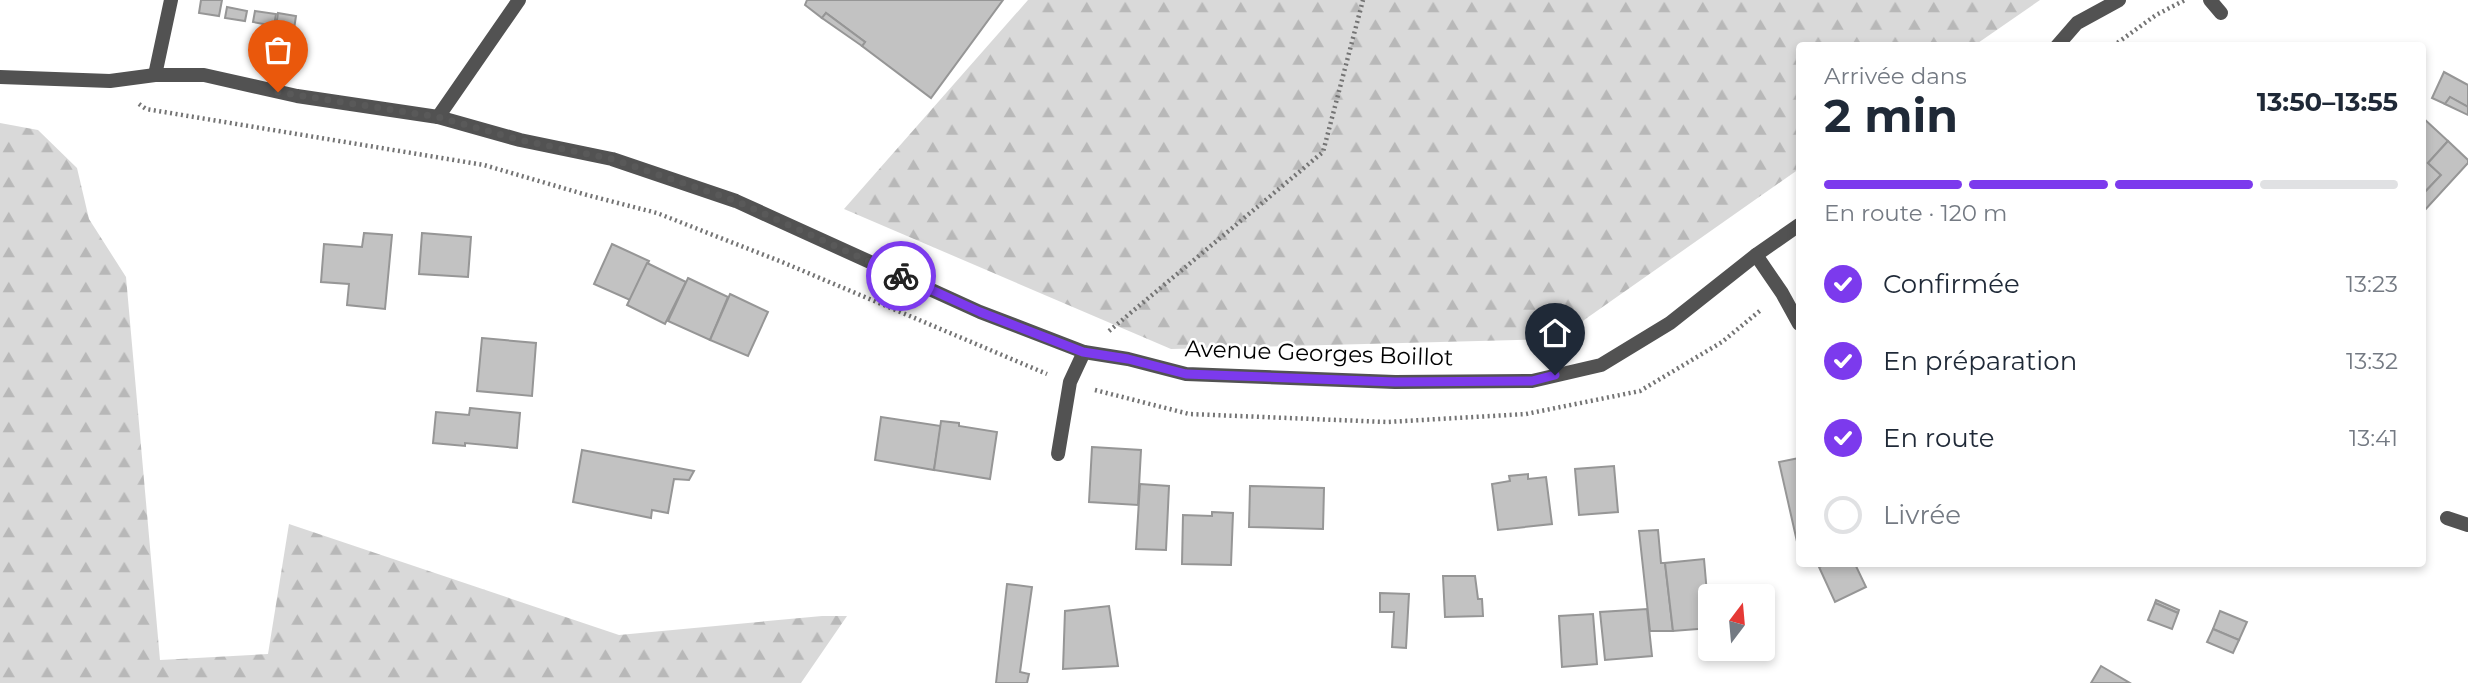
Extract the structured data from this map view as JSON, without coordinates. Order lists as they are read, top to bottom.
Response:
{
  "streets": {
    "street": ["Avenue Georges Boillot"]
  },
  "north": "top",
  "page": {
    "heading": ["2 min", "Arrivée dans", "13:50–13:55"],
    "bar": "En route · 120 m",
    "list": [
      ["Confirmée", "13:23"],
      ["En préparation", "13:32"],
      ["En route", "13:41"],
      "Livrée"
    ]
  }
}
